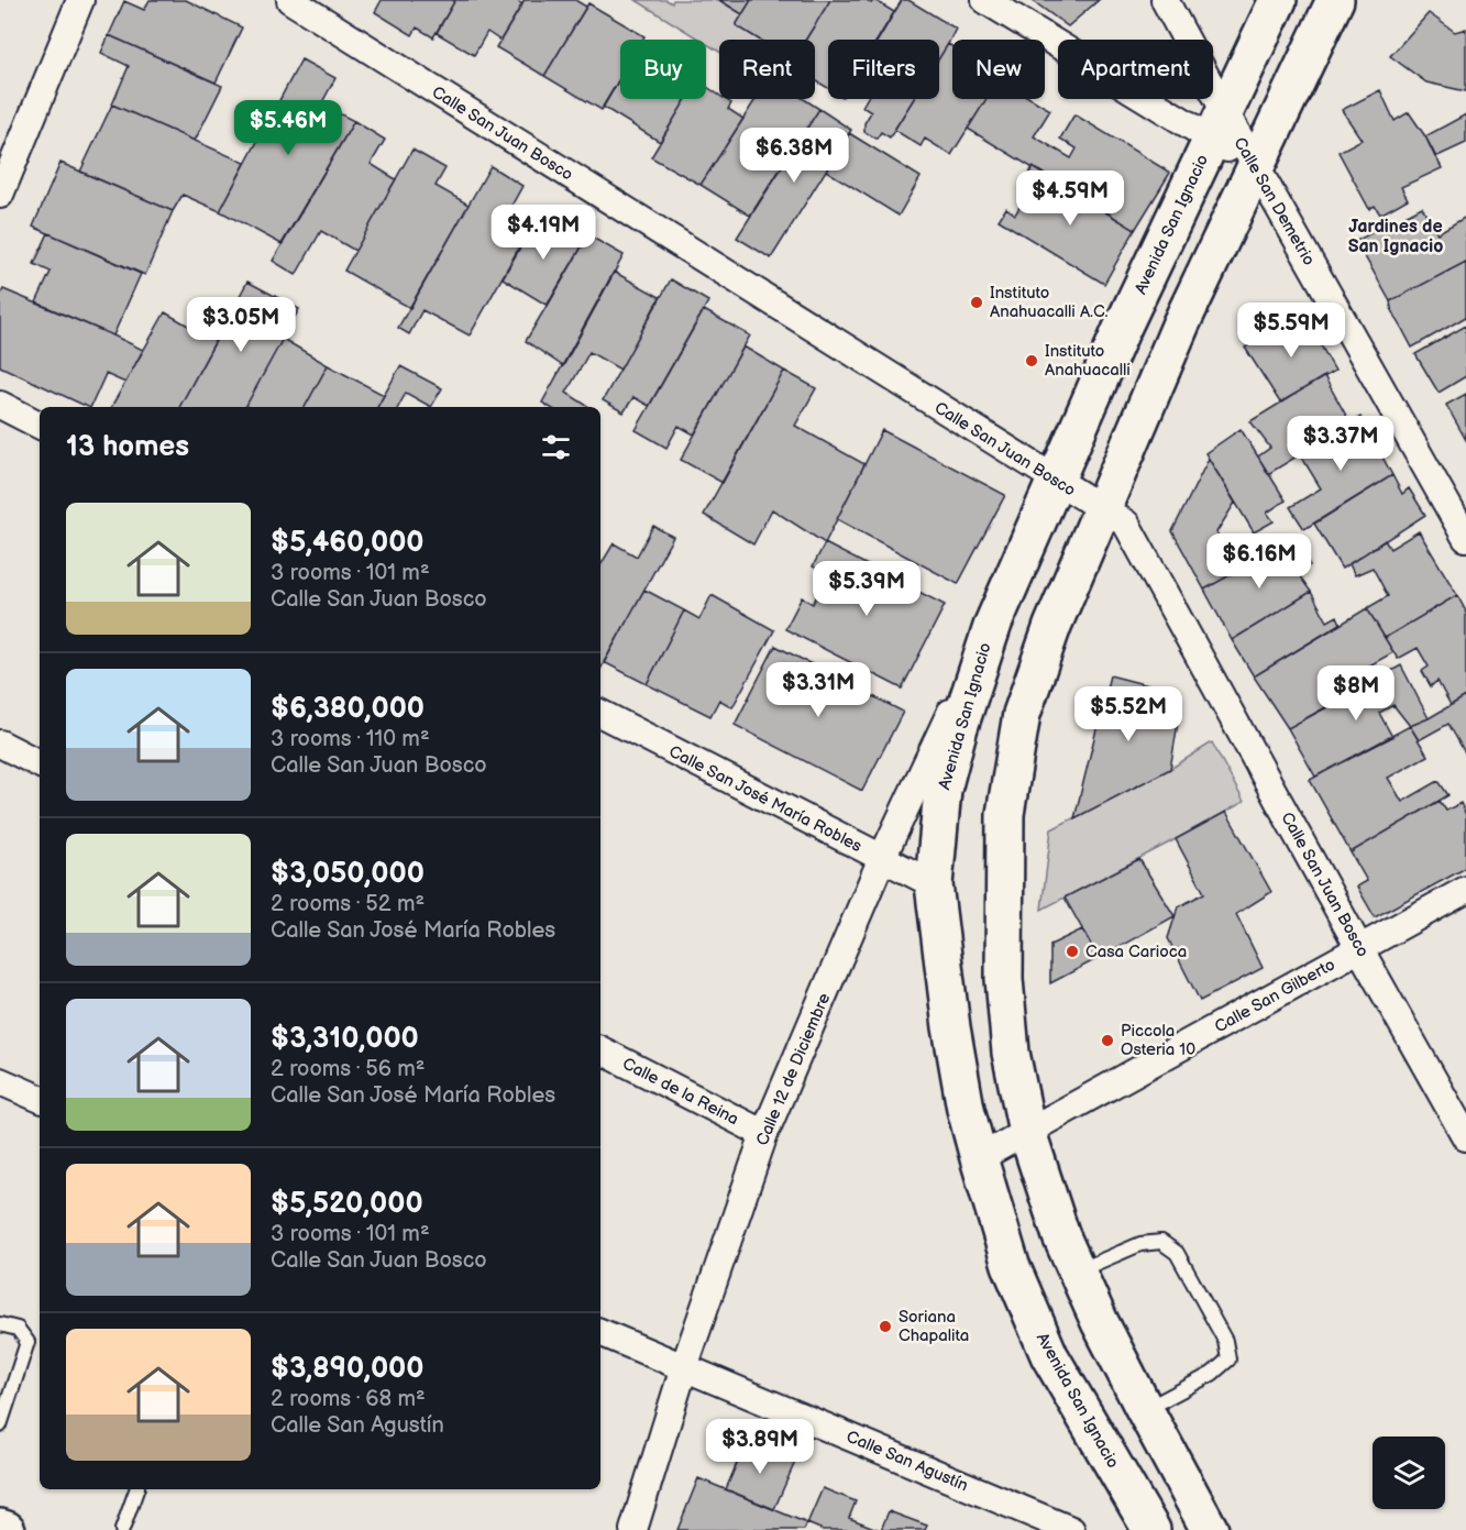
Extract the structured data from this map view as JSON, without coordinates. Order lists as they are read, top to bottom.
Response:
{
  "streets": {
    "street": [
      "Calle San Juan Bosco",
      "Calle San Demetrio",
      "Avenida San Ignacio",
      "Calle San José María Robles",
      "Calle San Gilberto",
      "Calle 12 de Diciembre",
      "Calle de la Reina",
      "Calle San Agustín"
    ]
  },
  "crossings": [
    ["Calle San Juan Bosco", "Avenida San Ignacio"],
    ["Calle San Juan Bosco", "Calle San Gilberto"],
    ["Calle San Demetrio", "Avenida San Ignacio"],
    ["Avenida San Ignacio", "Calle San José María Robles"],
    ["Avenida San Ignacio", "Calle San Gilberto"],
    ["Avenida San Ignacio", "Calle 12 de Diciembre"],
    ["Calle San José María Robles", "Calle 12 de Diciembre"],
    ["Calle 12 de Diciembre", "Calle de la Reina"],
    ["Calle 12 de Diciembre", "Calle San Agustín"]
  ],
  "districts": ["Jardines de San Ignacio"],
  "places": [
    "Instituto Anahuacalli A.C.",
    "Instituto Anahuacalli",
    "Casa Carioca",
    "Piccola Osteria 10",
    "Soriana Chapalita"
  ],
  "page": {
    "chip": [
      "Buy",
      "Rent",
      "Filters",
      "New",
      "Apartment"
    ],
    "price": [
      "$5.46M",
      "$6.38M",
      "$4.59M",
      "$4.19M",
      "$3.05M",
      "$5.59M",
      "$3.37M",
      "$6.16M",
      "$5.39M",
      "$3.31M",
      "$8M",
      "$5.52M",
      "$3.89M"
    ],
    "heading": "13 homes",
    "list": [
      {
        "name": "$5,460,000",
        "note": "3 rooms · 101 m² · Calle San Juan Bosco"
      },
      {
        "name": "$6,380,000",
        "note": "3 rooms · 110 m² · Calle San Juan Bosco"
      },
      {
        "name": "$3,050,000",
        "note": "2 rooms · 52 m² · Calle San José María Robles"
      },
      {
        "name": "$3,310,000",
        "note": "2 rooms · 56 m² · Calle San José María Robles"
      },
      {
        "name": "$5,520,000",
        "note": "3 rooms · 101 m² · Calle San Juan Bosco"
      },
      {
        "name": "$3,890,000",
        "note": "2 rooms · 68 m² · Calle San Agustín"
      }
    ]
  }
}
